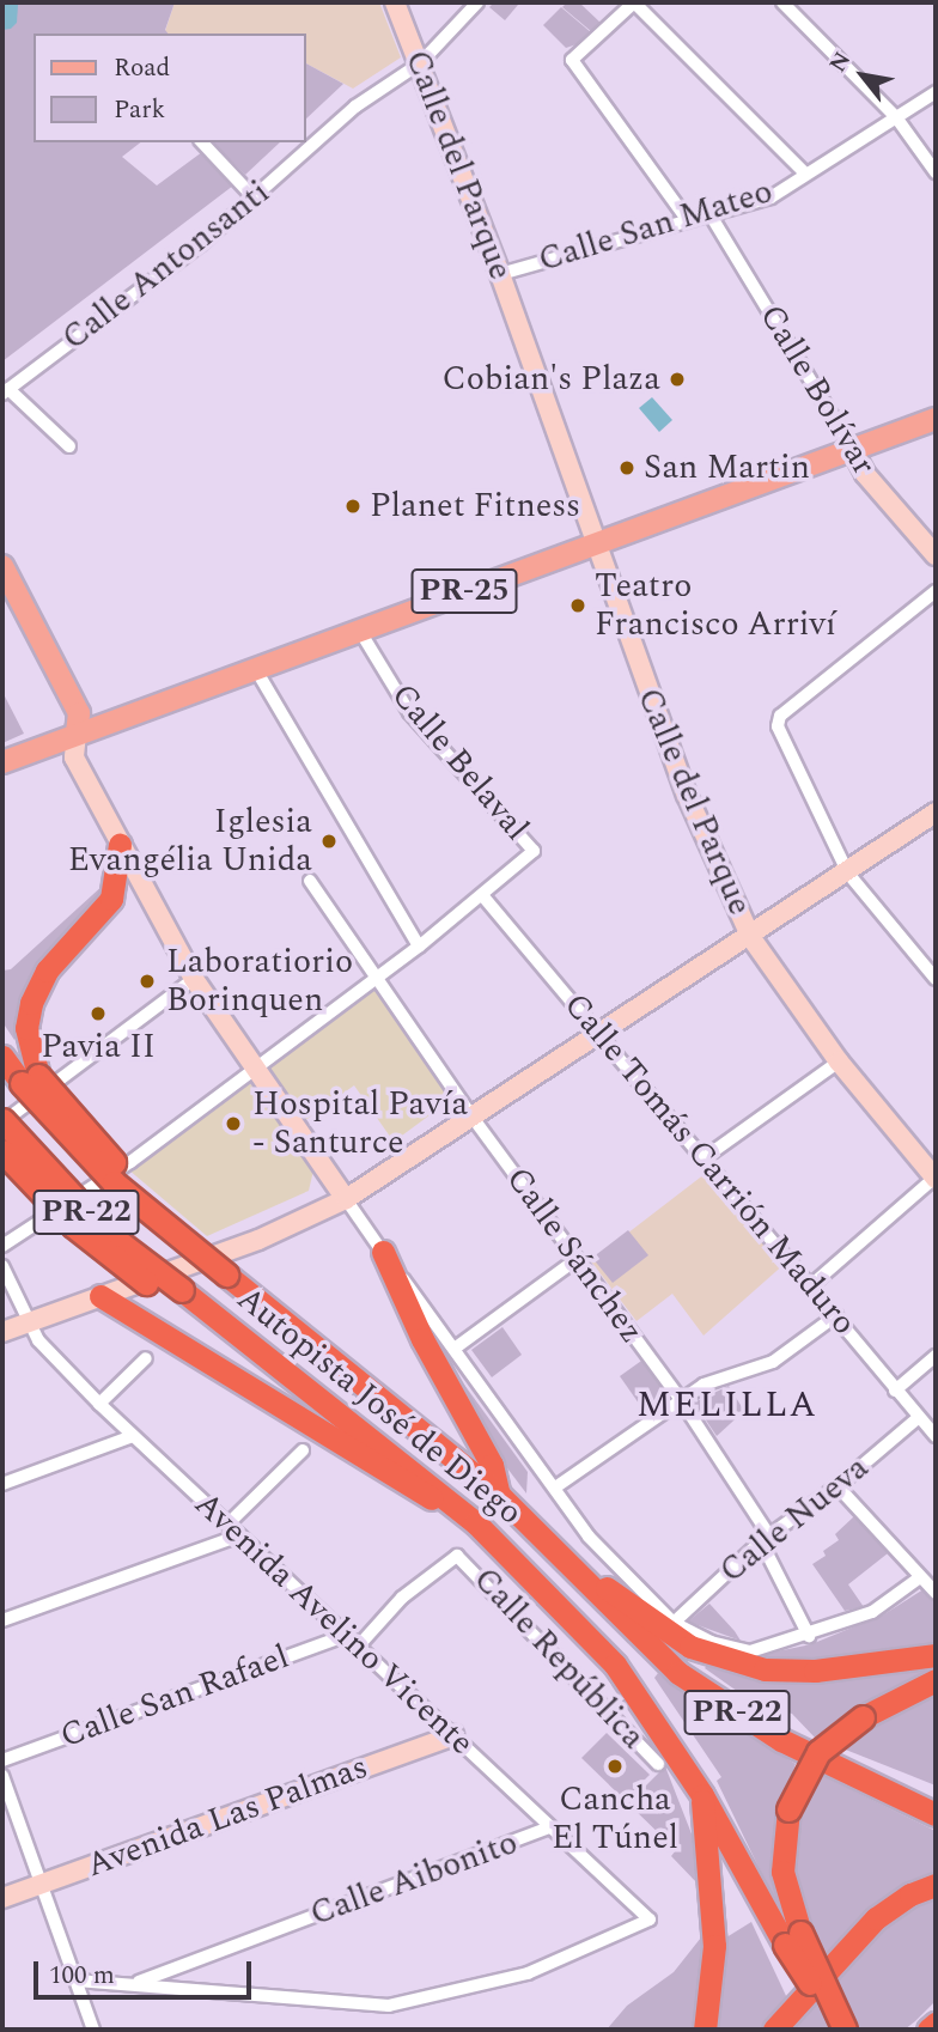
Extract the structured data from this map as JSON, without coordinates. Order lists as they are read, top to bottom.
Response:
{
  "streets": {
    "highway": ["PR-22", "Autopista José de Diego"],
    "main road": ["PR-25"],
    "street": [
      "Calle del Parque",
      "Calle San Mateo",
      "Calle Antonsanti",
      "Calle Bolívar",
      "Calle Belaval",
      "Calle Tomás Carrión Maduro",
      "Calle Sánchez",
      "Calle Nueva",
      "Avenida Avelino Vicente",
      "Calle República",
      "Calle San Rafael",
      "Avenida Las Palmas",
      "Calle Aibonito"
    ]
  },
  "crossings": [
    ["Calle del Parque", "Calle San Mateo"],
    ["Calle del Parque", "Calle Antonsanti"],
    ["Calle del Parque", "PR-25"],
    ["Calle San Mateo", "Calle Bolívar"],
    ["Calle Bolívar", "PR-25"],
    ["PR-25", "Calle Belaval"],
    ["Calle Belaval", "Calle Tomás Carrión Maduro"],
    ["Calle Tomás Carrión Maduro", "Calle Nueva"],
    ["Calle Sánchez", "Calle Nueva"],
    ["Avenida Avelino Vicente", "Calle República"],
    ["Avenida Avelino Vicente", "Calle San Rafael"],
    ["Avenida Avelino Vicente", "Avenida Las Palmas"],
    ["Avenida Avelino Vicente", "Calle Aibonito"]
  ],
  "districts": ["MELILLA"],
  "places": [
    "Cobian's Plaza",
    "San Martin",
    "Planet Fitness",
    "Teatro Francisco Arriví",
    "Iglesia Evangélia Unida",
    "Laboratiorio Borinquen",
    "Pavia II",
    "Hospital Pavía - Santurce",
    "Cancha El Túnel"
  ],
  "legend": ["Road", "Park"],
  "scale_bar": "100 m",
  "north": "top left"
}
